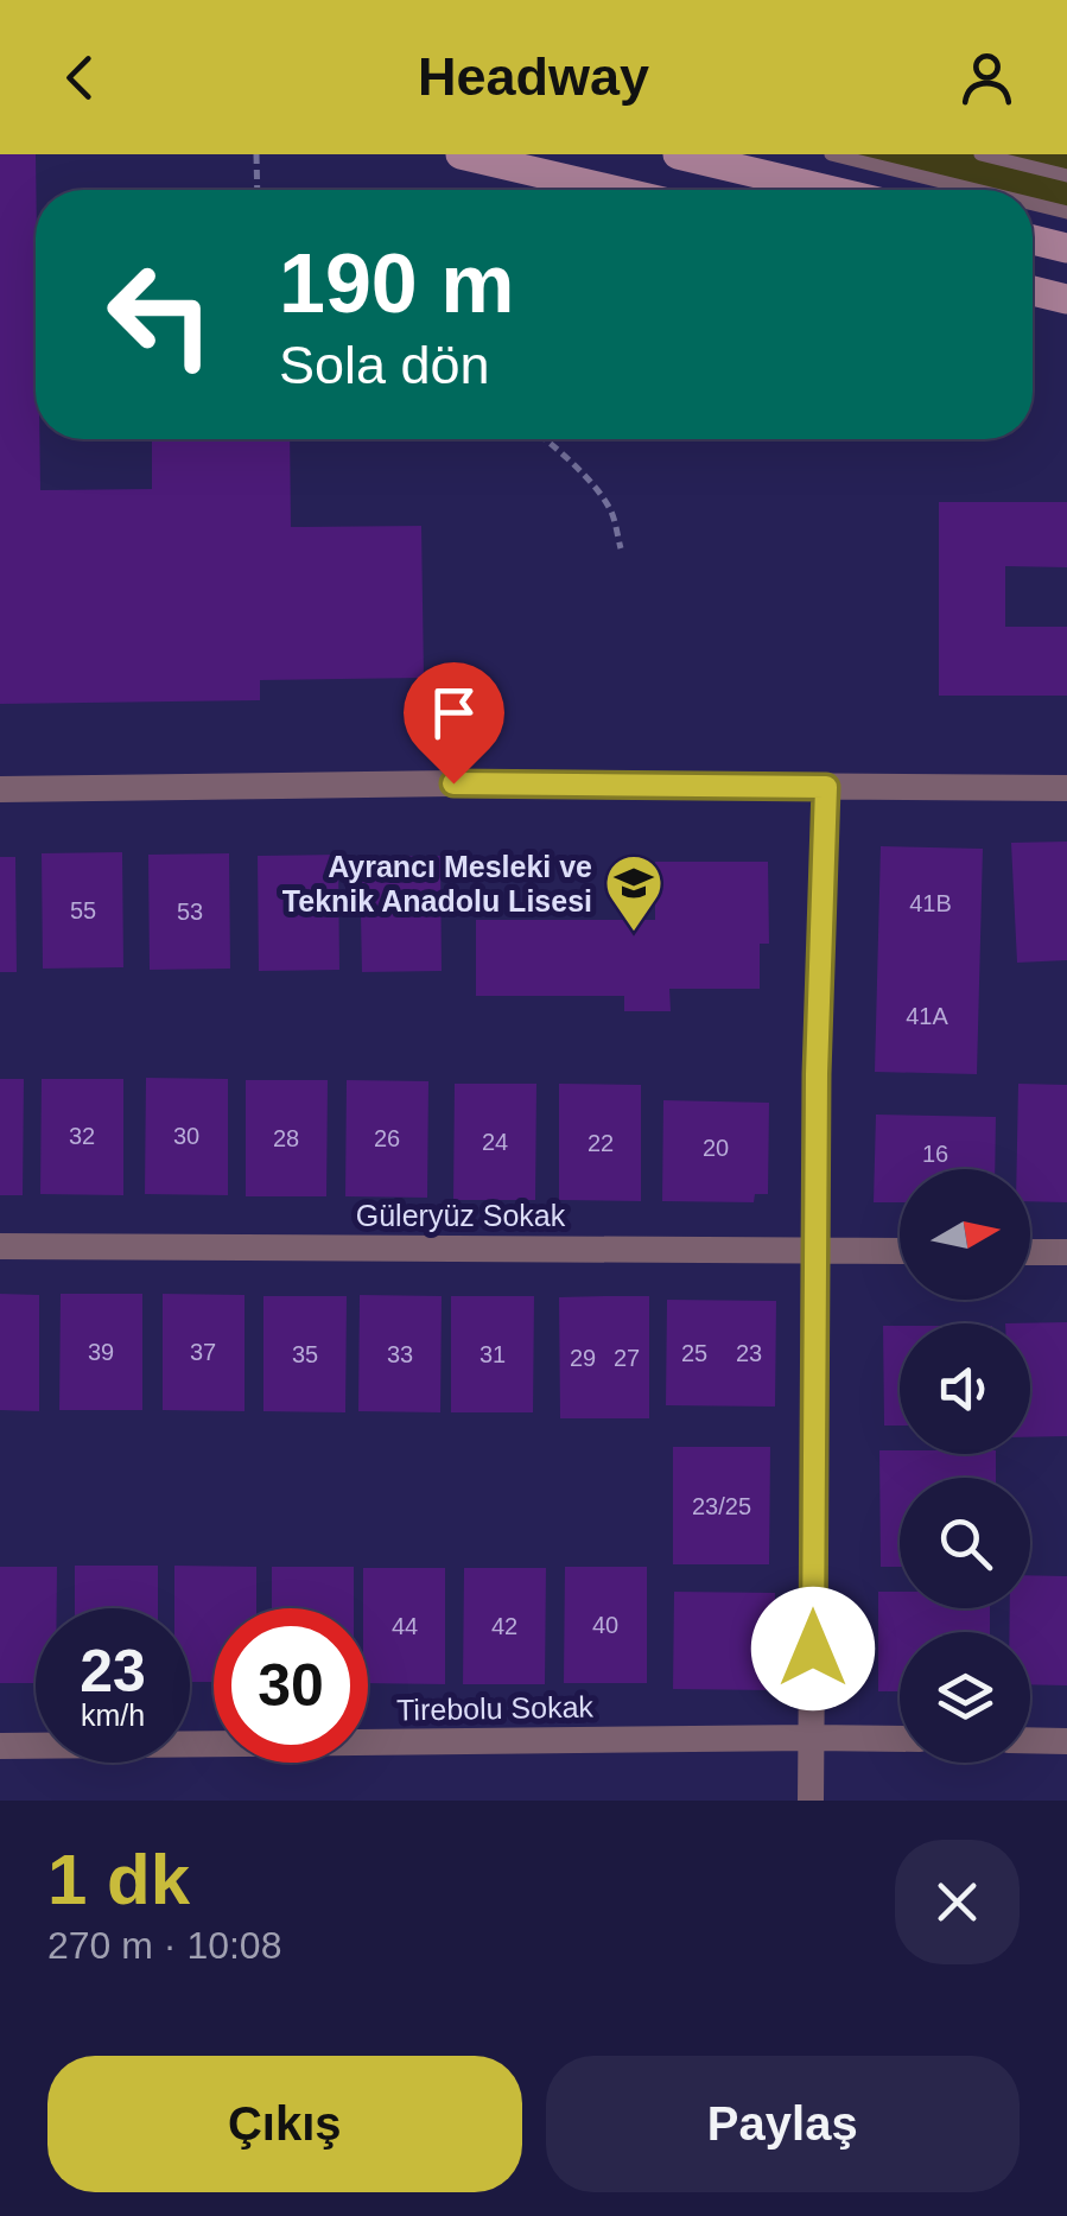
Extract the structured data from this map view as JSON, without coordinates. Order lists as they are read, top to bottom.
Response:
{
  "streets": {
    "street": ["Güleryüz Sokak", "Tirebolu Sokak"]
  },
  "places": {
    "school or university": ["Ayrancı Mesleki ve Teknik Anadolu Lisesi"]
  },
  "house_numbers": [
    "41B",
    "55",
    "53",
    "41A",
    "32",
    "30",
    "28",
    "26",
    "24",
    "22",
    "20",
    "16",
    "39",
    "37",
    "25",
    "23",
    "35",
    "33",
    "31",
    "29",
    "27",
    "23/25",
    "40",
    "44",
    "42"
  ],
  "north": "right",
  "page": {
    "header": "Headway",
    "turn": ["190 m", "Sola dön"],
    "speed": "23 km/h",
    "limit": "30",
    "heading": ["1 dk", "270 m · 10:08"],
    "buttons": ["Çıkış", "Paylaş"]
  }
}
